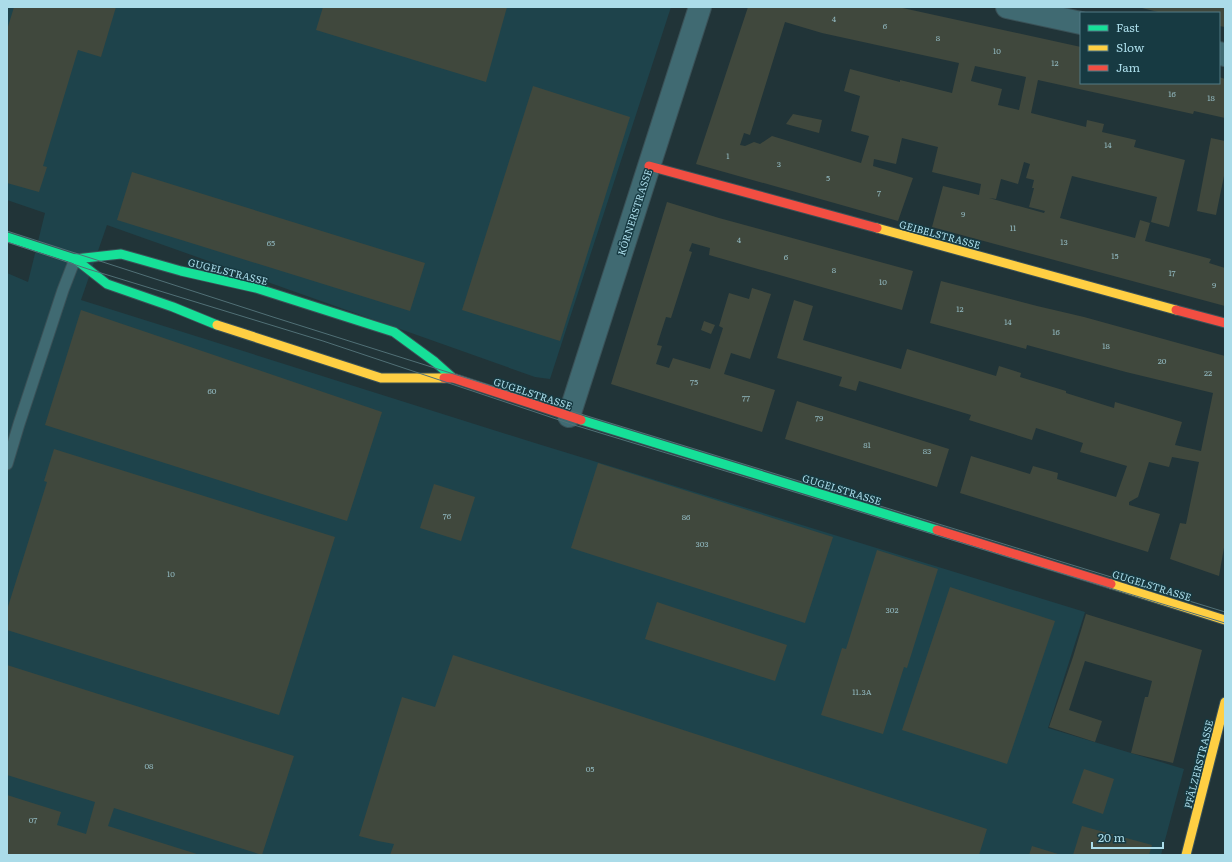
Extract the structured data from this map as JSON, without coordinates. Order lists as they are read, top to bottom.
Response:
{
  "streets": {
    "street": [
      "KÖRNERSTRASSE",
      "GEIBELSTRASSE",
      "GUGELSTRASSE",
      "PFÄLZERSTRASSE"
    ]
  },
  "crossings": [
    ["KÖRNERSTRASSE", "GEIBELSTRASSE"],
    ["KÖRNERSTRASSE", "GUGELSTRASSE"]
  ],
  "house_numbers": [
    "4",
    "6",
    "8",
    "10",
    "12",
    "16",
    "18",
    "14",
    "1",
    "3",
    "5",
    "7",
    "9",
    "11",
    "4",
    "13",
    "65",
    "15",
    "6",
    "8",
    "17",
    "10",
    "9",
    "12",
    "14",
    "16",
    "18",
    "20",
    "22",
    "75",
    "60",
    "77",
    "79",
    "81",
    "83",
    "76",
    "86",
    "303",
    "10",
    "302",
    "11.3A",
    "08",
    "05",
    "07"
  ],
  "legend": ["Fast", "Slow", "Jam"],
  "scale_bar": "20 m"
}
